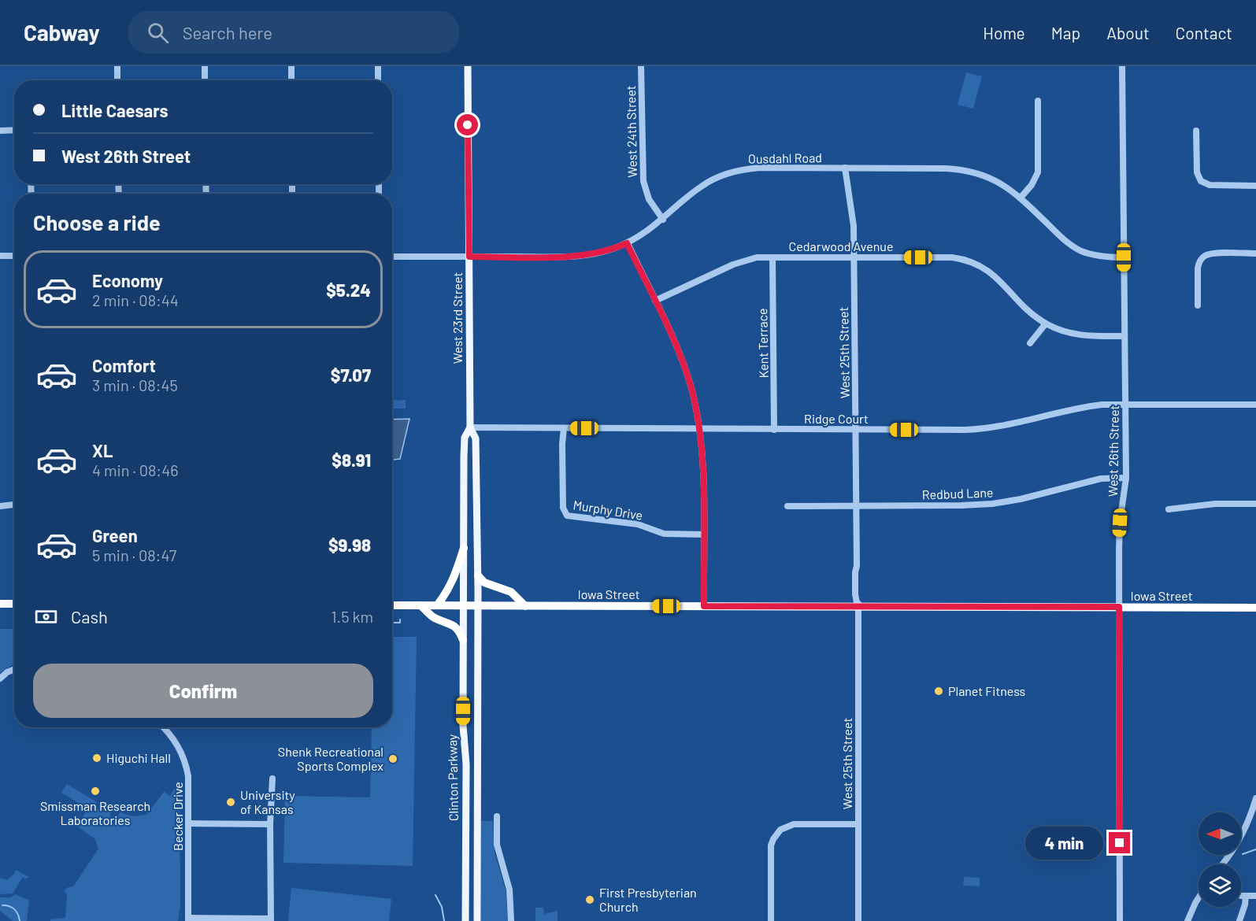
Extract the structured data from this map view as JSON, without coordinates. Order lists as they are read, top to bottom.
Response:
{
  "streets": {
    "highway": ["Iowa Street"],
    "main road": ["West 23rd Street", "Clinton Parkway"],
    "street": [
      "West 24th Street",
      "Ousdahl Road",
      "Cedarwood Avenue",
      "Kent Terrace",
      "West 25th Street",
      "Ridge Court",
      "West 26th Street",
      "Redbud Lane",
      "Murphy Drive",
      "Becker Drive"
    ]
  },
  "crossings": [
    ["West 24th Street", "Ousdahl Road"],
    ["Ousdahl Road", "West 23rd Street"],
    ["Ousdahl Road", "West 25th Street"],
    ["Ousdahl Road", "West 26th Street"],
    ["Cedarwood Avenue", "Kent Terrace"],
    ["Cedarwood Avenue", "West 25th Street"],
    ["Cedarwood Avenue", "West 26th Street"],
    ["West 23rd Street", "Ridge Court"],
    ["West 23rd Street", "Iowa Street"],
    ["West 23rd Street", "Clinton Parkway"],
    ["Kent Terrace", "Ridge Court"],
    ["West 25th Street", "Ridge Court"],
    ["West 25th Street", "Redbud Lane"],
    ["West 25th Street", "Iowa Street"],
    ["Ridge Court", "West 26th Street"],
    ["Ridge Court", "Murphy Drive"],
    ["West 26th Street", "Redbud Lane"],
    ["West 26th Street", "Iowa Street"],
    ["Iowa Street", "Clinton Parkway"]
  ],
  "places": [
    "Planet Fitness",
    "Higuchi Hall",
    "Shenk Recreational Sports Complex",
    "Smissman Research Laboratories",
    "University of Kansas",
    "First Presbyterian Church"
  ],
  "north": "left",
  "page": {
    "header": "Cabway",
    "search": "Search here",
    "nav": [
      "Home",
      "Map",
      "About",
      "Contact"
    ],
    "banner": ["Little Caesars", "West 26th Street"],
    "heading": "Choose a ride",
    "list": [
      {
        "name": "Economy",
        "note": "2 min · 08:44",
        "value": "$5.24"
      },
      {
        "name": "Comfort",
        "note": "3 min · 08:45",
        "value": "$7.07"
      },
      {
        "name": "XL",
        "note": "4 min · 08:46",
        "value": "$8.91"
      },
      {
        "name": "Green",
        "note": "5 min · 08:47",
        "value": "$9.98"
      }
    ],
    "pay": ["Cash", "1.5 km"],
    "buttons": "Confirm",
    "bubble": "4 min"
  }
}
